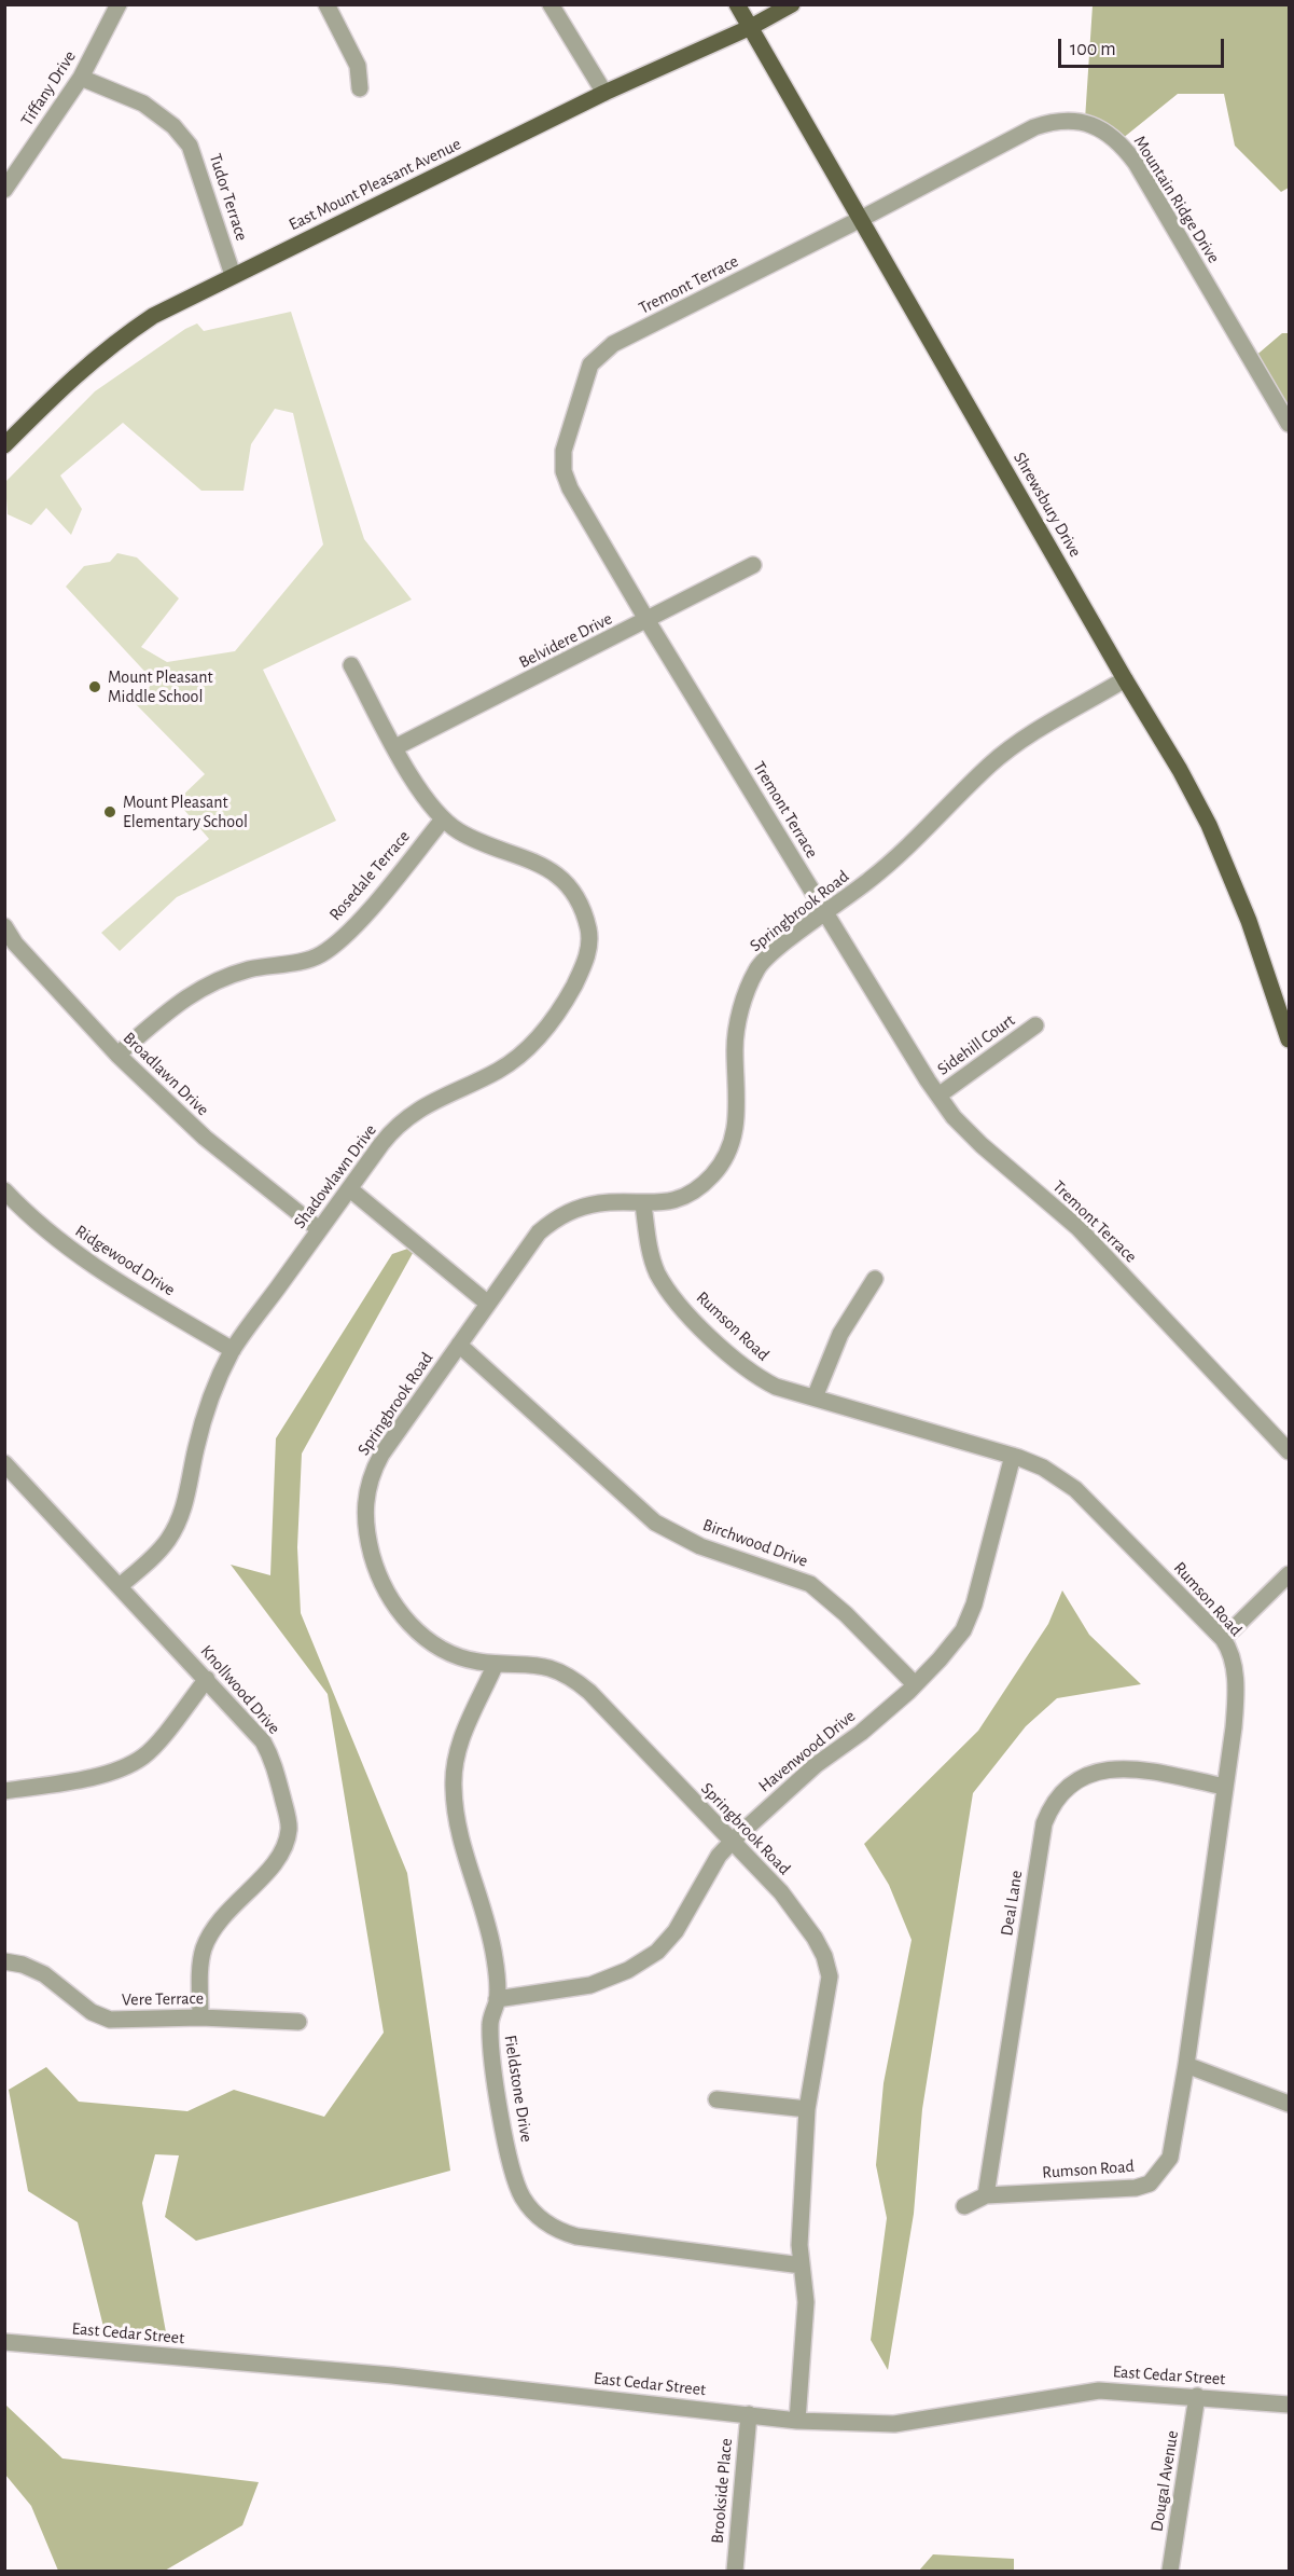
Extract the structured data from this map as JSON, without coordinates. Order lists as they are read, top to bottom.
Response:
{
  "streets": {
    "main road": ["East Mount Pleasant Avenue", "Shrewsbury Drive"],
    "street": [
      "Tiffany Drive",
      "Tudor Terrace",
      "Mountain Ridge Drive",
      "Tremont Terrace",
      "Belvidere Drive",
      "Rosedale Terrace",
      "Springbrook Road",
      "Sidehill Court",
      "Broadlawn Drive",
      "Shadowlawn Drive",
      "Ridgewood Drive",
      "Rumson Road",
      "Birchwood Drive",
      "Knollwood Drive",
      "Havenwood Drive",
      "Deal Lane",
      "Vere Terrace",
      "Fieldstone Drive",
      "East Cedar Street",
      "Dougal Avenue",
      "Brookside Place"
    ]
  },
  "crossings": [
    ["Tiffany Drive", "Tudor Terrace"],
    ["East Mount Pleasant Avenue", "Tudor Terrace"],
    ["East Mount Pleasant Avenue", "Shrewsbury Drive"],
    ["Mountain Ridge Drive", "Tremont Terrace"],
    ["Mountain Ridge Drive", "Shrewsbury Drive"],
    ["Tremont Terrace", "Shrewsbury Drive"],
    ["Tremont Terrace", "Belvidere Drive"],
    ["Tremont Terrace", "Springbrook Road"],
    ["Tremont Terrace", "Sidehill Court"],
    ["Shrewsbury Drive", "Springbrook Road"],
    ["Belvidere Drive", "Shadowlawn Drive"],
    ["Rosedale Terrace", "Broadlawn Drive"],
    ["Rosedale Terrace", "Shadowlawn Drive"],
    ["Springbrook Road", "Rumson Road"],
    ["Springbrook Road", "Birchwood Drive"],
    ["Springbrook Road", "Havenwood Drive"],
    ["Springbrook Road", "Fieldstone Drive"],
    ["Springbrook Road", "East Cedar Street"],
    ["Broadlawn Drive", "Shadowlawn Drive"],
    ["Shadowlawn Drive", "Ridgewood Drive"],
    ["Shadowlawn Drive", "Knollwood Drive"],
    ["Rumson Road", "Havenwood Drive"],
    ["Rumson Road", "Deal Lane"],
    ["Birchwood Drive", "Havenwood Drive"],
    ["Knollwood Drive", "Vere Terrace"],
    ["Havenwood Drive", "Fieldstone Drive"],
    ["East Cedar Street", "Dougal Avenue"],
    ["East Cedar Street", "Brookside Place"]
  ],
  "places": ["Mount Pleasant Middle School", "Mount Pleasant Elementary School"],
  "scale_bar": "100 m"
}
